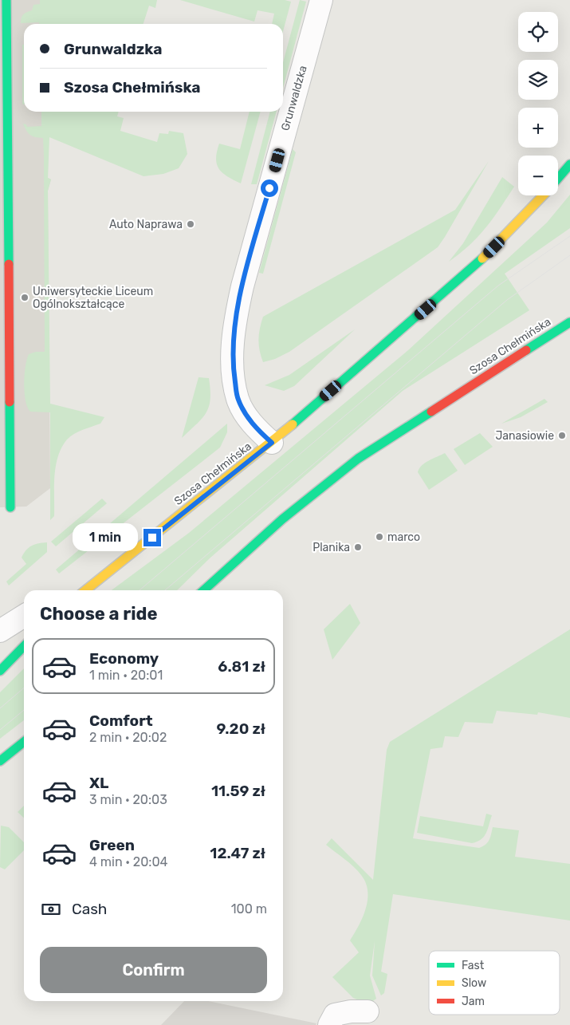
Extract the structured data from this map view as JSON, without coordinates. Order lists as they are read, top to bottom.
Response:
{
  "streets": {
    "main road": ["Szosa Chełmińska"],
    "street": ["Grunwaldzka"]
  },
  "crossings": [
    ["Grunwaldzka", "Szosa Chełmińska"]
  ],
  "places": [
    "Auto Naprawa",
    "Uniwersyteckie Liceum Ogólnokształcące",
    "Janasiowie",
    "marco",
    "Planika"
  ],
  "legend": ["Fast", "Slow", "Jam"],
  "page": {
    "map_buttons": ["+", "−"],
    "banner": ["Grunwaldzka", "Szosa Chełmińska"],
    "bubble": "1 min",
    "heading": "Choose a ride",
    "list": [
      {
        "name": "Economy",
        "note": "1 min · 20:01",
        "value": "6.81 zł"
      },
      {
        "name": "Comfort",
        "note": "2 min · 20:02",
        "value": "9.20 zł"
      },
      {
        "name": "XL",
        "note": "3 min · 20:03",
        "value": "11.59 zł"
      },
      {
        "name": "Green",
        "note": "4 min · 20:04",
        "value": "12.47 zł"
      }
    ],
    "pay": ["Cash", "100 m"],
    "buttons": "Confirm"
  }
}
